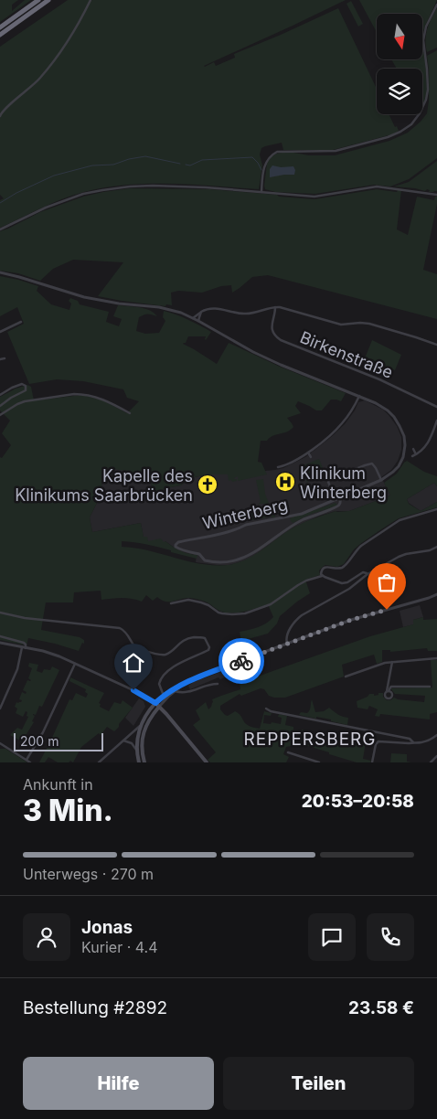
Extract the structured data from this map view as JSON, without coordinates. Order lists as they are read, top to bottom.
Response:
{
  "streets": {
    "street": ["Birkenstraße", "Winterberg"]
  },
  "districts": ["REPPERSBERG"],
  "places": {
    "hospital": ["Klinikum Winterberg"],
    "church": ["Kapelle des Klinikums Saarbrücken"]
  },
  "scale_bar": "200 m",
  "north": "bottom",
  "page": {
    "scale": "200 m",
    "heading": ["3 Min.", "Ankunft in", "20:53–20:58"],
    "panel": [
      "Jonas",
      "Kurier · 4.4",
      "Bestellung #2892",
      "23.58 €"
    ],
    "bar": "Unterwegs · 270 m",
    "buttons": ["Hilfe", "Teilen"]
  }
}
